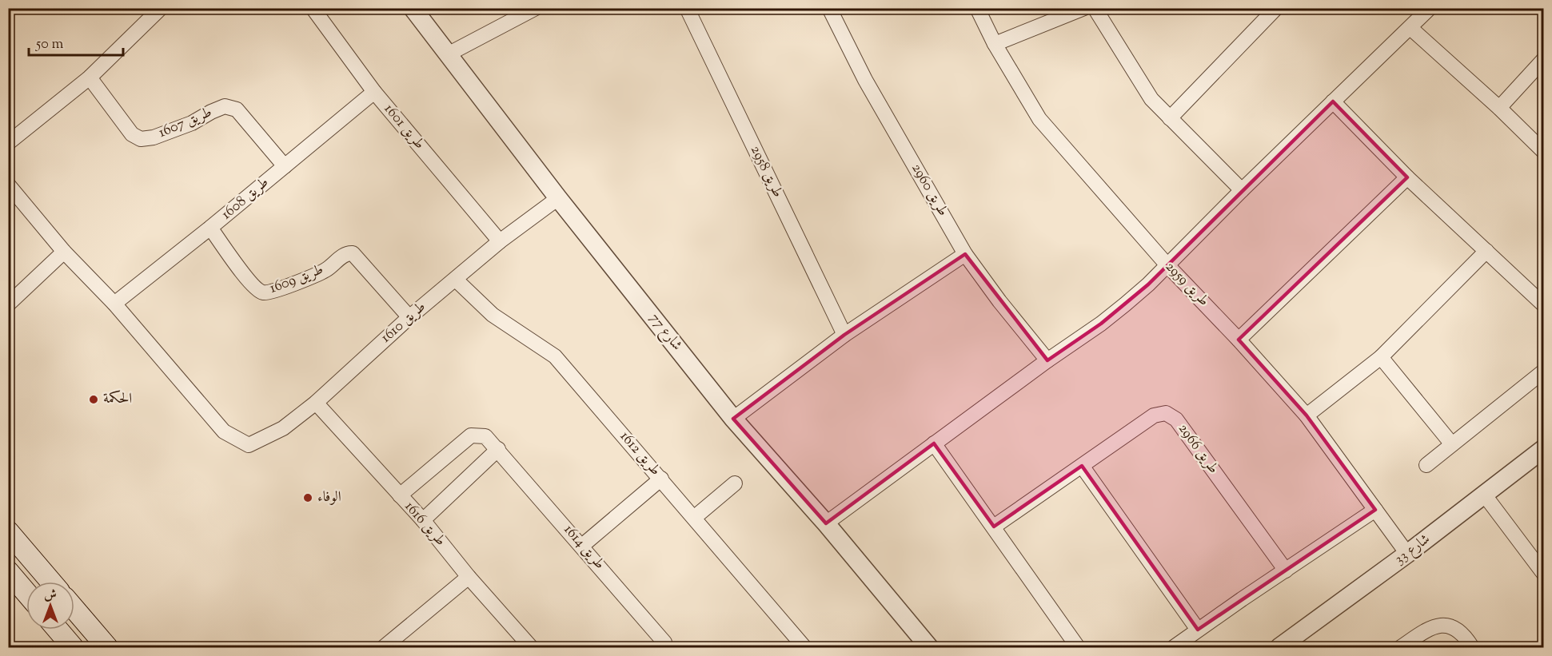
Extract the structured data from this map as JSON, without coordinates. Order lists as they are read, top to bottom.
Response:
{
  "streets": {
    "street": [
      "طريق 1607",
      "طريق 1601",
      "طريق 2958",
      "طريق 2960",
      "طريق 1608",
      "طريق 1609",
      "طريق 2959",
      "طريق 1610",
      "شارع 77",
      "طريق 2966",
      "طريق 1612",
      "طريق 1616",
      "طريق 1614",
      "شارع 33"
    ]
  },
  "crossings": [
    ["طريق 1607", "طريق 1608"],
    ["طريق 1601", "طريق 1608"],
    ["طريق 1601", "طريق 1610"],
    ["طريق 1608", "طريق 1609"],
    ["طريق 1608", "طريق 1610"],
    ["طريق 1609", "طريق 1610"],
    ["طريق 2959", "شارع 33"],
    ["طريق 1610", "شارع 77"],
    ["طريق 1610", "طريق 1612"],
    ["طريق 1610", "طريق 1616"],
    ["طريق 1616", "طريق 1614"]
  ],
  "places": ["الحكمة", "الوفاء"],
  "scale_bar": "50 m",
  "north": "top"
}
